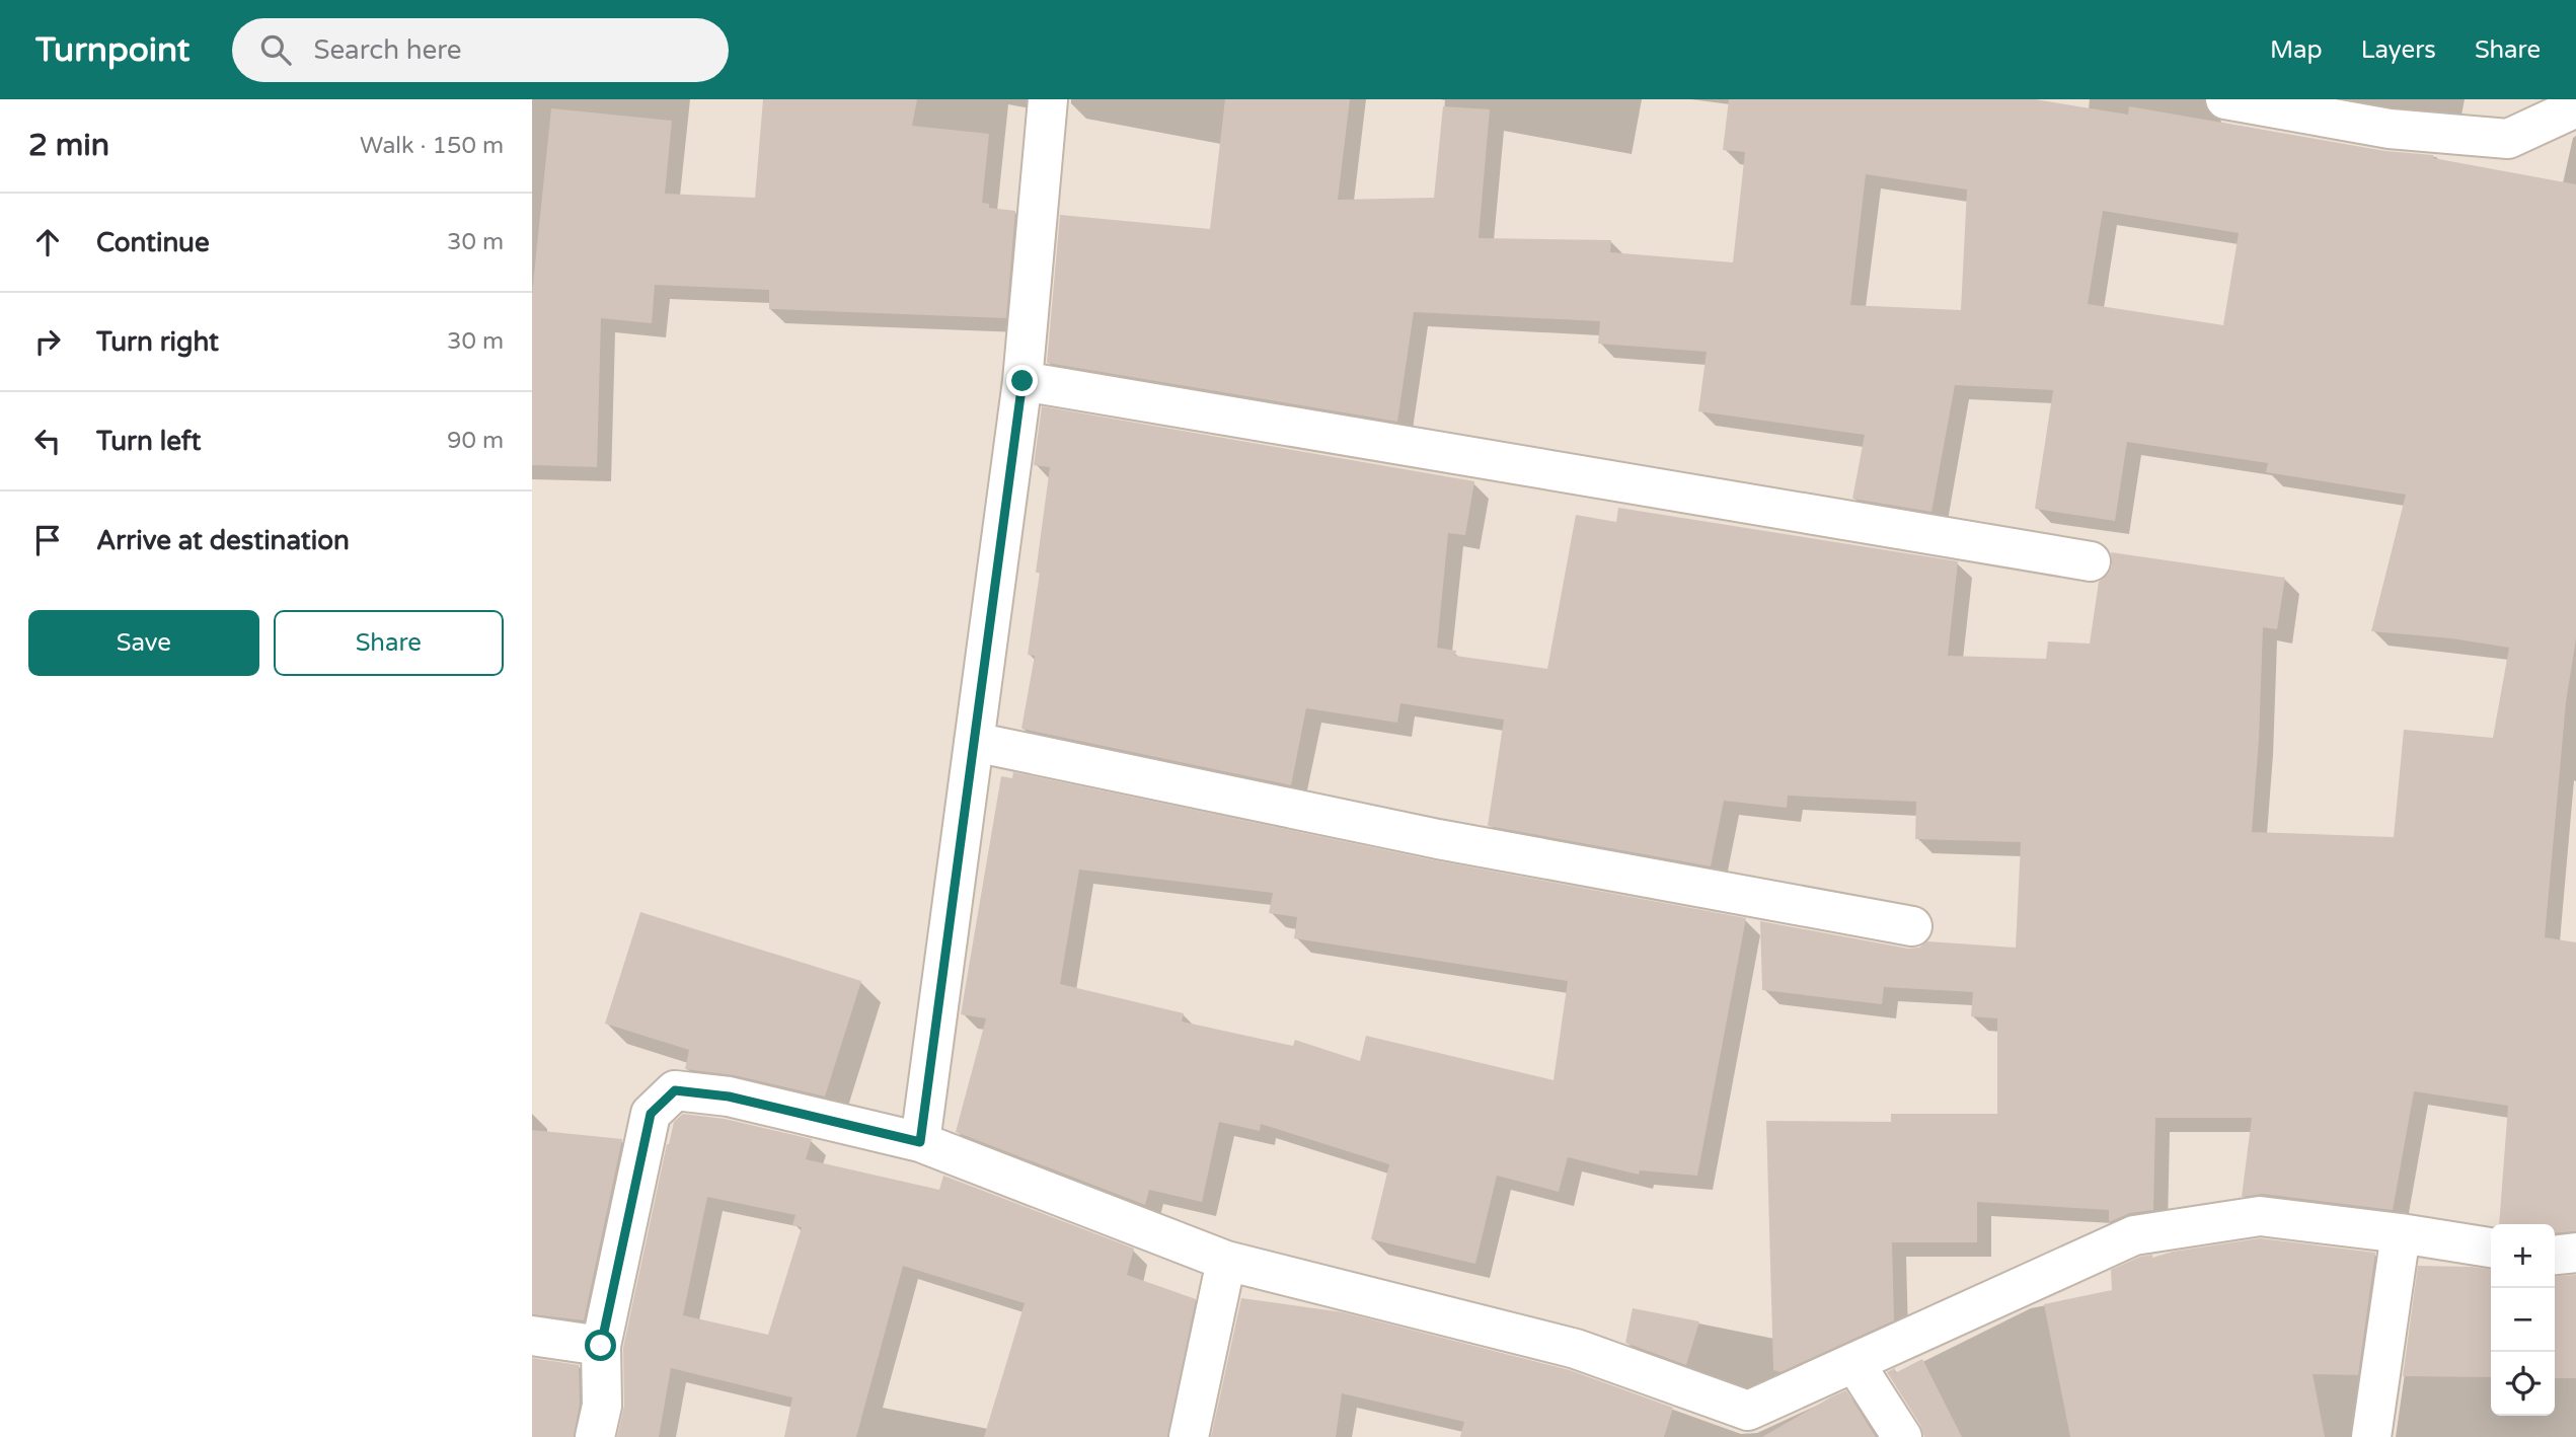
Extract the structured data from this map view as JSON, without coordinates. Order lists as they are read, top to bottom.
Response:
{
  "page": {
    "header": "Turnpoint",
    "search": "Search here",
    "nav": ["Map", "Layers", "Share"],
    "heading": ["2 min", "Walk · 150 m"],
    "list": [
      ["Continue", "30 m"],
      ["Turn right", "30 m"],
      ["Turn left", "90 m"],
      "Arrive at destination"
    ],
    "buttons": ["Save", "Share"],
    "map_buttons": ["+", "−"]
  }
}
